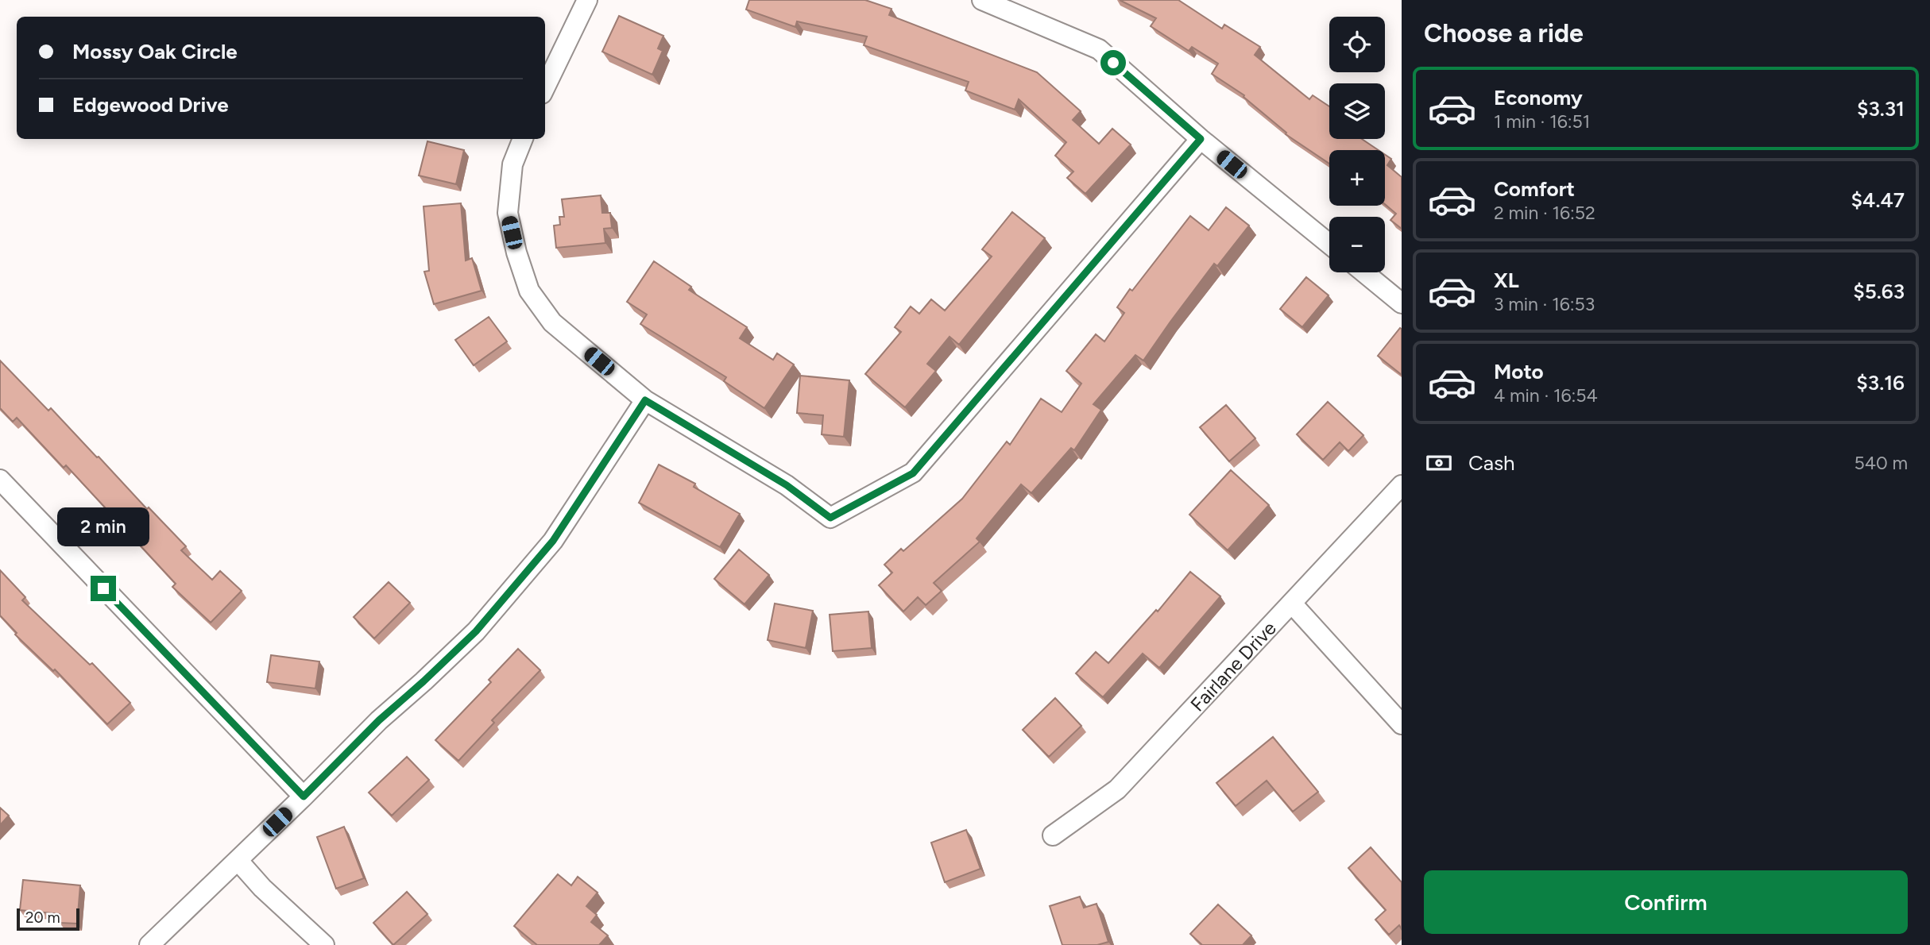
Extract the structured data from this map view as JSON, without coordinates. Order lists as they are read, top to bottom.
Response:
{
  "streets": {
    "street": ["Fairlane Drive"]
  },
  "scale_bar": "20 m",
  "page": {
    "heading": "Choose a ride",
    "map_buttons": ["+", "−"],
    "banner": ["Mossy Oak Circle", "Edgewood Drive"],
    "list": [
      {
        "name": "Economy",
        "note": "1 min · 16:51",
        "value": "$3.31"
      },
      {
        "name": "Comfort",
        "note": "2 min · 16:52",
        "value": "$4.47"
      },
      {
        "name": "XL",
        "note": "3 min · 16:53",
        "value": "$5.63"
      },
      {
        "name": "Moto",
        "note": "4 min · 16:54",
        "value": "$3.16"
      }
    ],
    "pay": ["Cash", "540 m"],
    "bubble": "2 min",
    "buttons": "Confirm",
    "scale": "20 m"
  }
}
